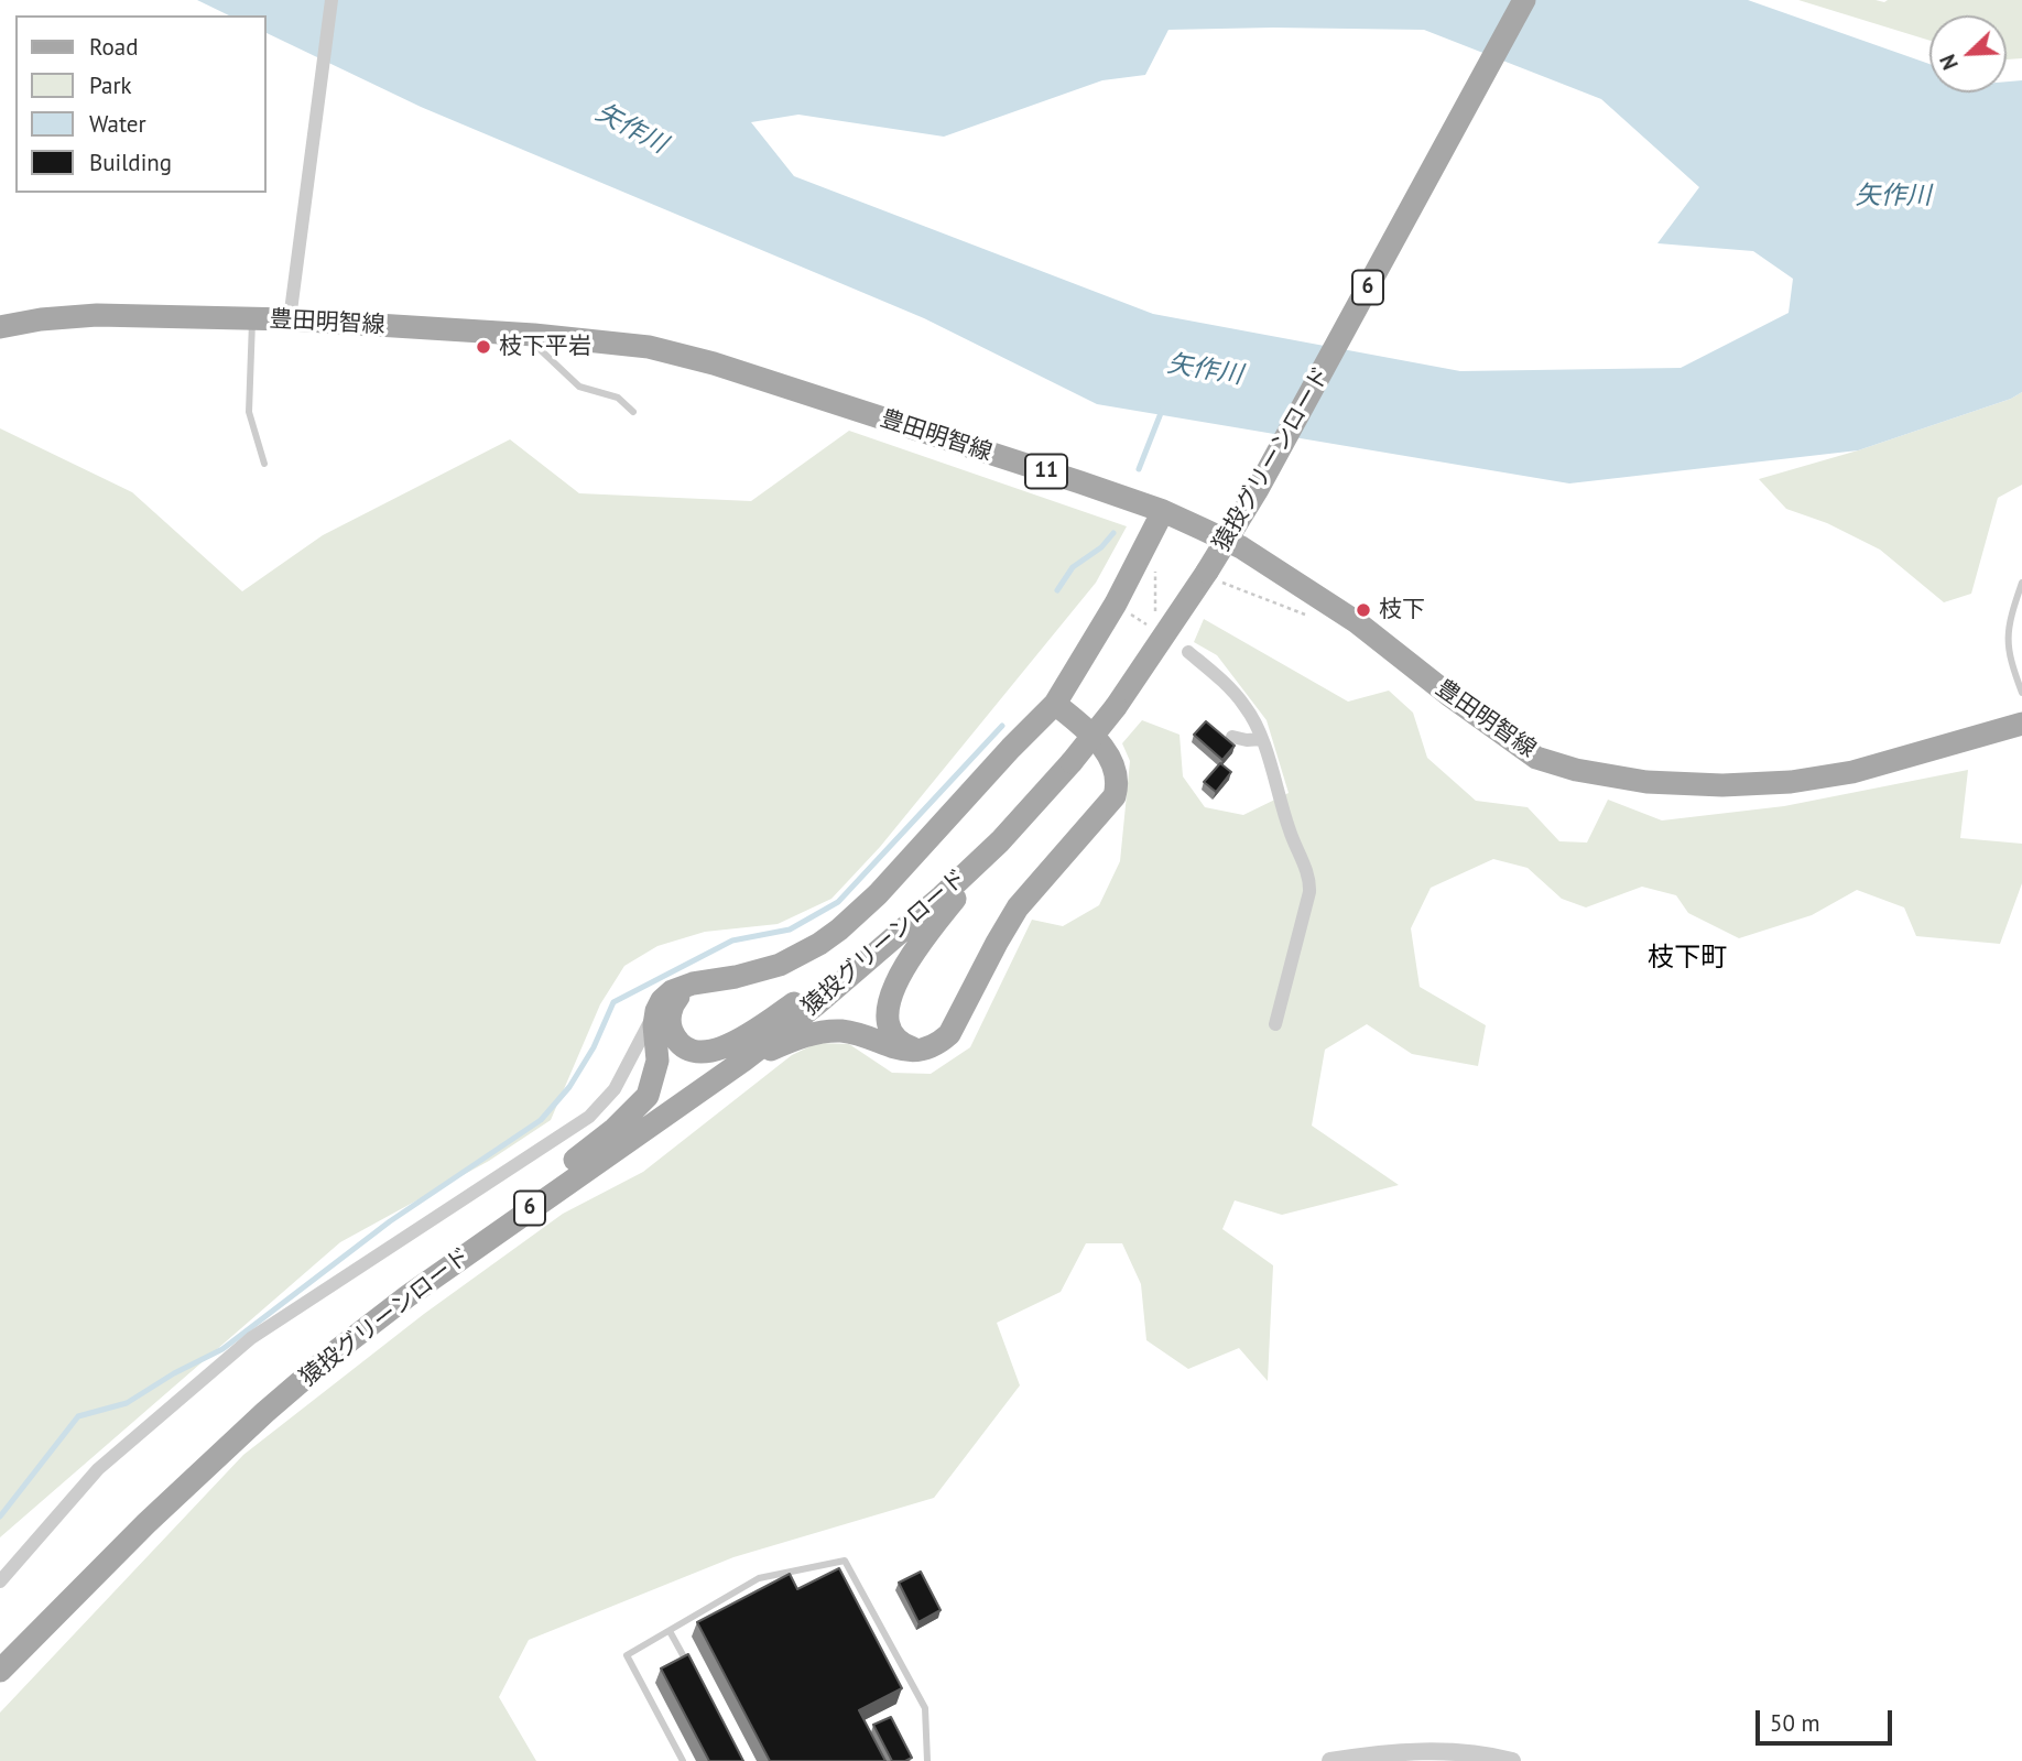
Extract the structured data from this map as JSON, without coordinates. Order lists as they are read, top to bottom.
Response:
{
  "streets": {
    "main road": [
      "6",
      "豊田明智線",
      "猿投グリーンロード",
      "11"
    ]
  },
  "districts": ["枝下町"],
  "water": ["矢作川"],
  "places": ["枝下平岩", "枝下"],
  "legend": [
    "Road",
    "Park",
    "Water",
    "Building"
  ],
  "scale_bar": "50 m",
  "north": "bottom left"
}
